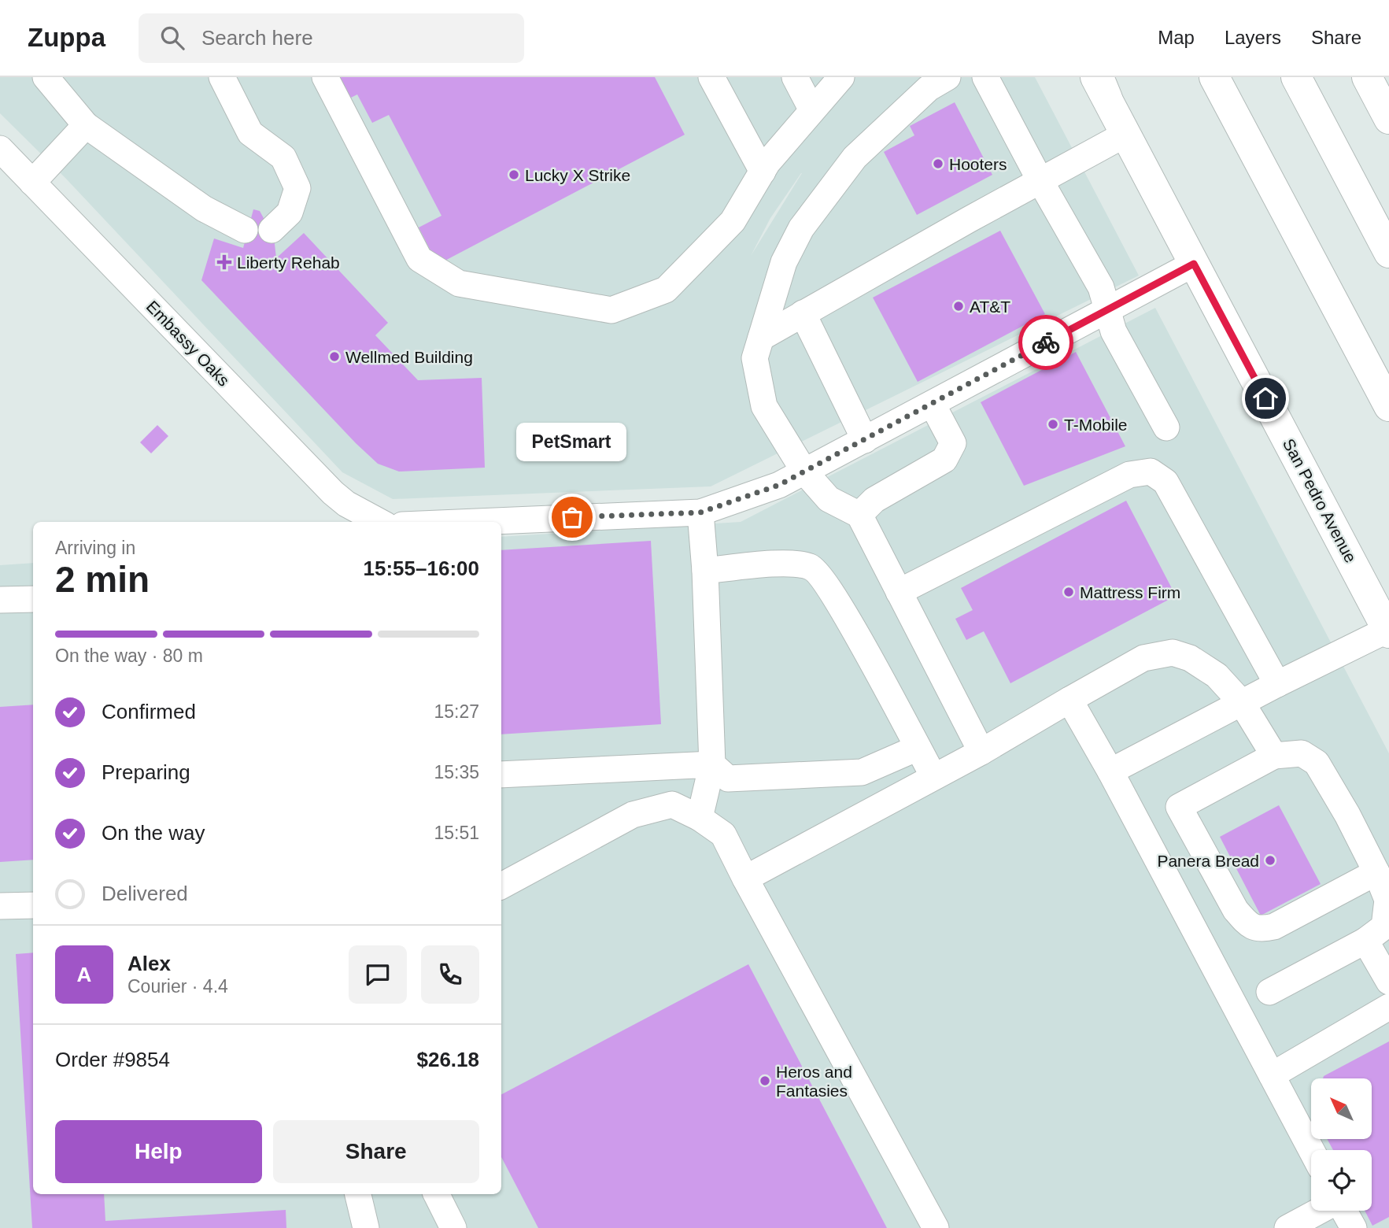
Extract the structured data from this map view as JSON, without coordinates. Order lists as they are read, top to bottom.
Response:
{
  "streets": {
    "main road": ["San Pedro Avenue"],
    "street": ["Embassy Oaks"]
  },
  "places": {
    "other": [
      "Hooters",
      "Lucky X Strike",
      "AT&T",
      "Wellmed Building",
      "T-Mobile",
      "PetSmart",
      "Mattress Firm",
      "Panera Bread",
      "Heros and Fantasies"
    ],
    "health": ["Liberty Rehab"]
  },
  "north": "top left",
  "page": {
    "header": "Zuppa",
    "search": "Search here",
    "nav": ["Map", "Layers", "Share"],
    "bubble": "PetSmart",
    "heading": ["2 min", "Arriving in", "15:55–16:00"],
    "panel": [
      "Alex",
      "Courier · 4.4",
      "Order #9854",
      "$26.18"
    ],
    "bar": "On the way · 80 m",
    "list": [
      ["Confirmed", "15:27"],
      ["Preparing", "15:35"],
      ["On the way", "15:51"],
      "Delivered"
    ],
    "round": "A",
    "buttons": ["Help", "Share"]
  }
}
